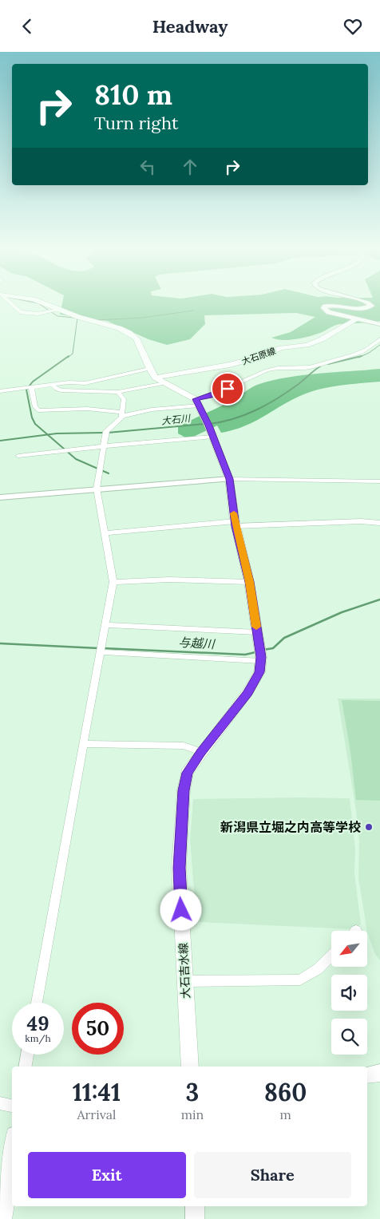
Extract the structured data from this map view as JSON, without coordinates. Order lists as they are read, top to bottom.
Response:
{
  "streets": {
    "main road": ["大石原線", "大石吉水線"]
  },
  "water": ["大石川", "与越川"],
  "places": ["新潟県立堀之内高等学校"],
  "north": "bottom left",
  "page": {
    "header": "Headway",
    "turn": ["810 m", "Turn right"],
    "speed": "49 km/h",
    "limit": "50",
    "eta": [
      "11:41",
      "Arrival",
      "3",
      "min",
      "860",
      "m"
    ],
    "buttons": ["Exit", "Share"]
  }
}
